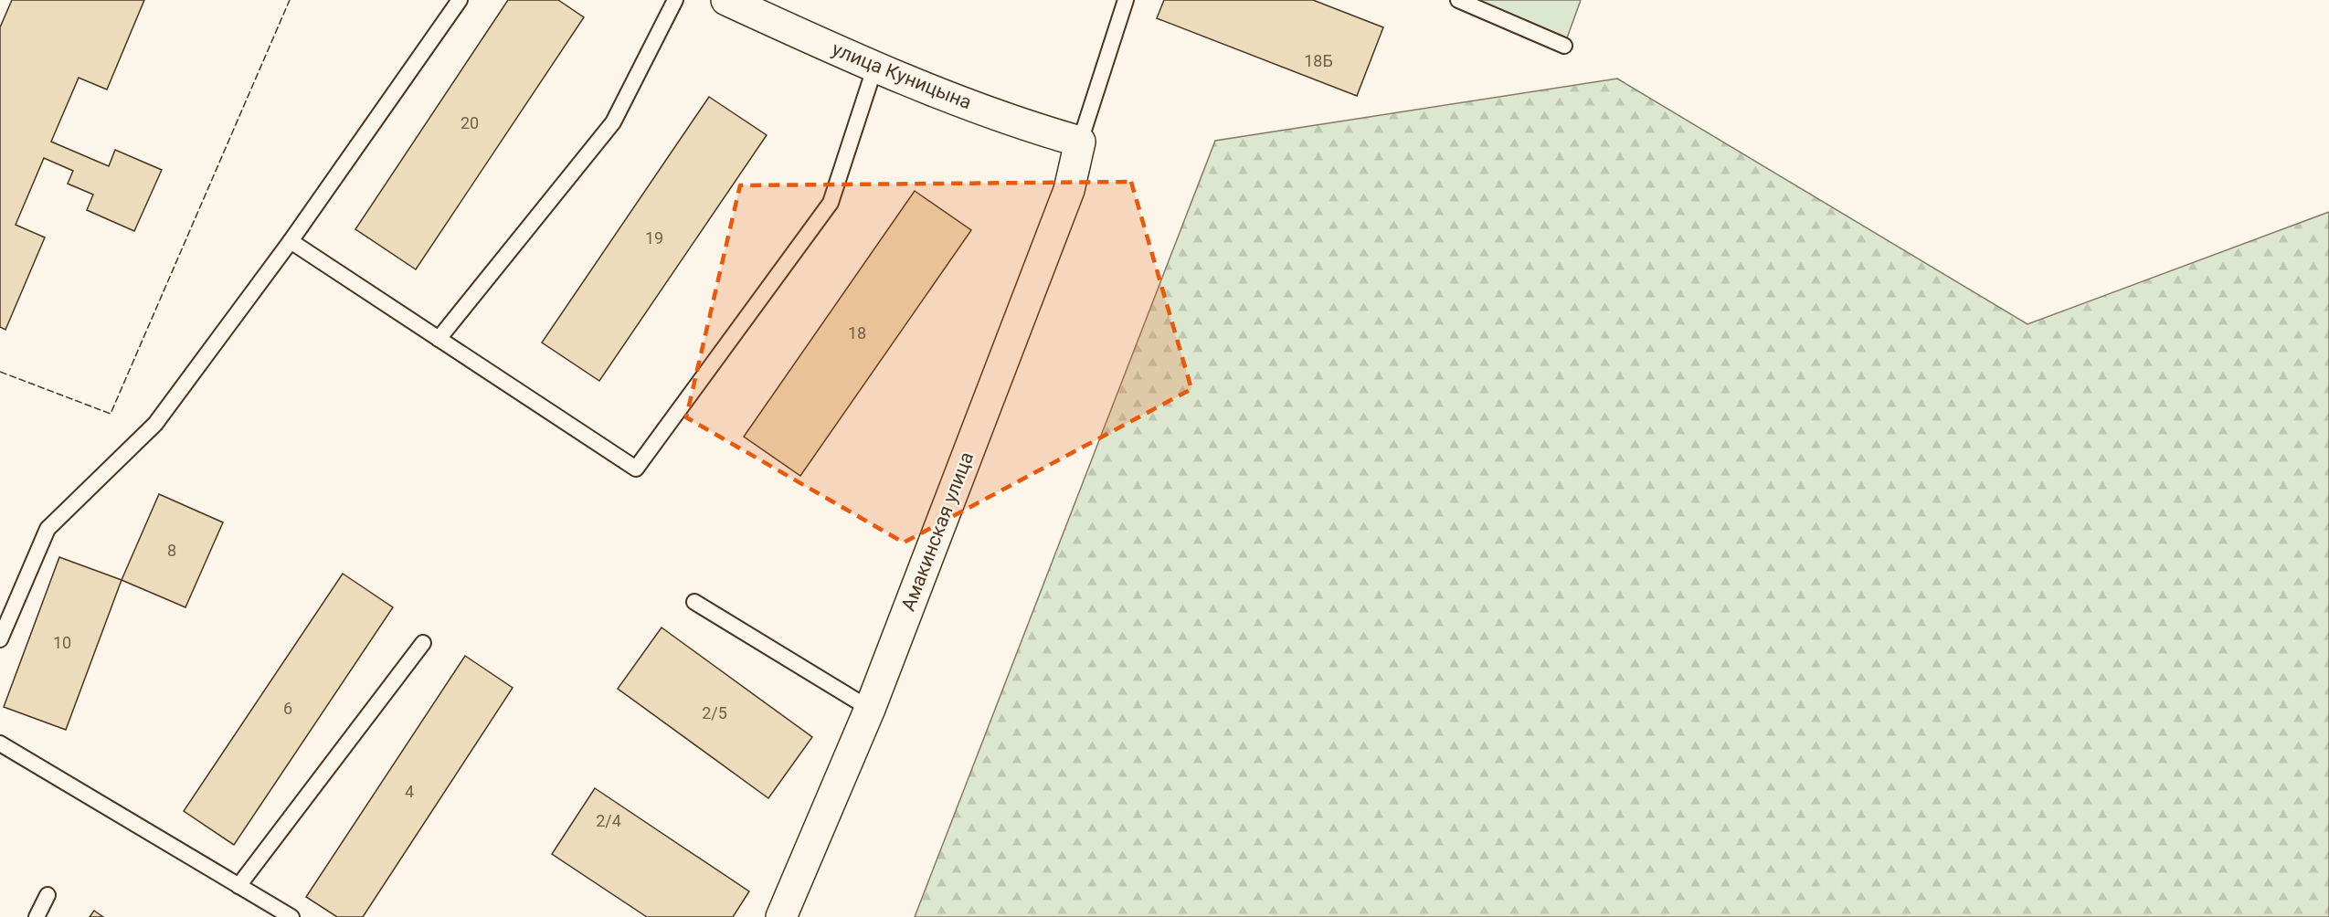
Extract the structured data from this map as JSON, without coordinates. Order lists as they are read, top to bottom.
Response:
{
  "streets": {
    "street": ["улица Куницына", "Амакинская улица"]
  },
  "crossings": [
    ["улица Куницына", "Амакинская улица"]
  ],
  "house_numbers": [
    "18Б",
    "20",
    "19",
    "18",
    "8",
    "10",
    "6",
    "2/5",
    "4",
    "2/4"
  ]
}
